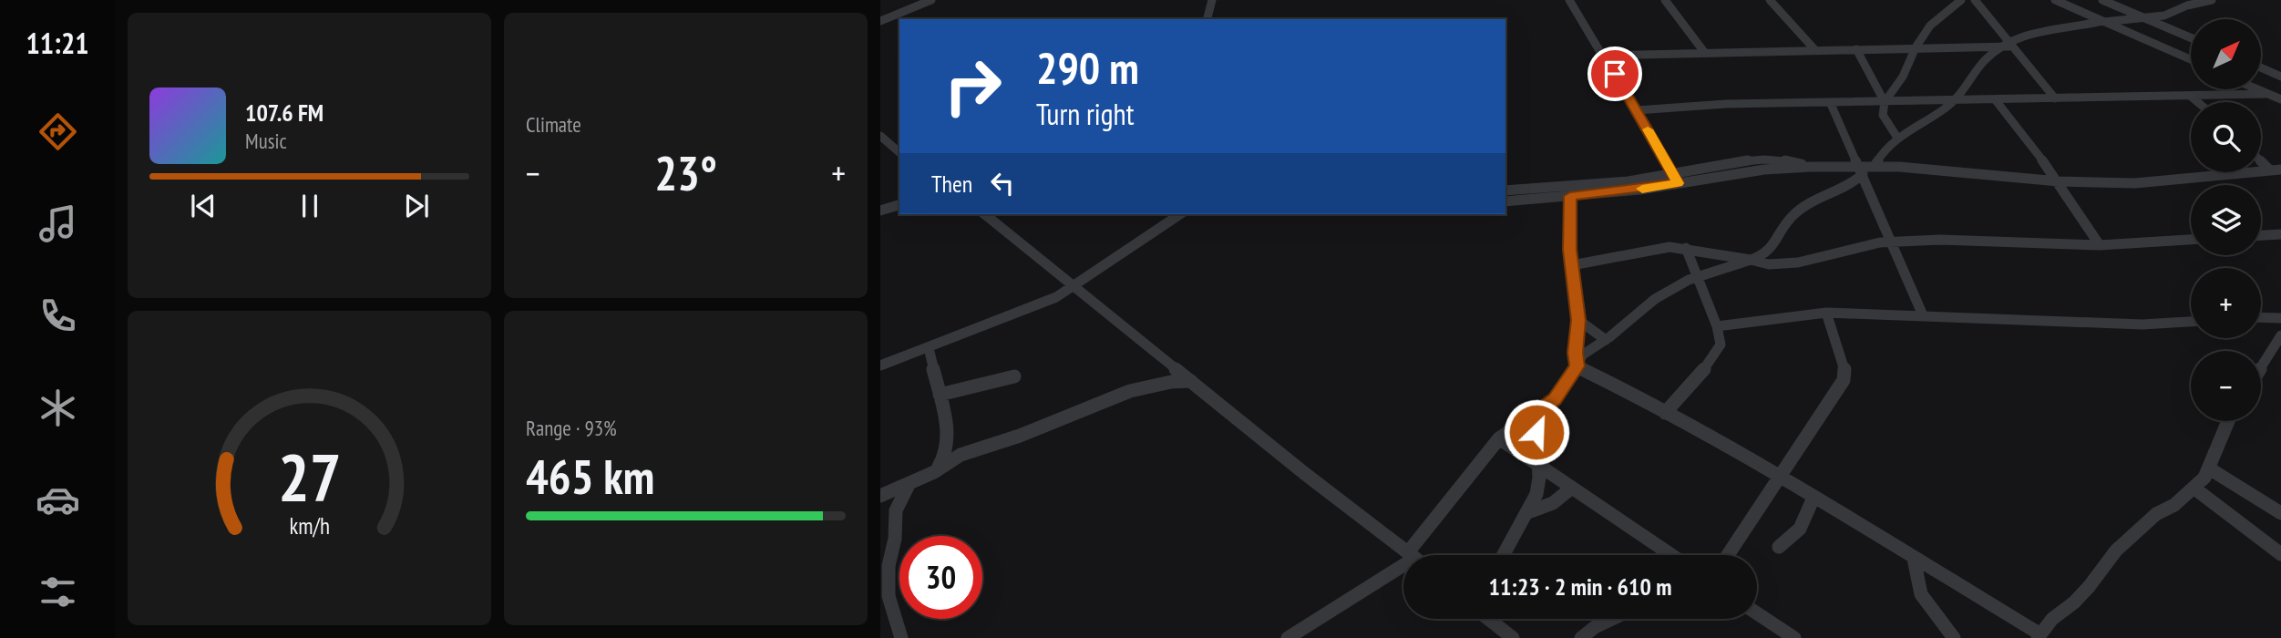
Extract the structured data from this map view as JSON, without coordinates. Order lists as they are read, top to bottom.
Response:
{
  "north": "top right",
  "page": {
    "tabs": "11:21",
    "tile": [
      "Climate",
      ["Range · 93%", "465 km"]
    ],
    "map_buttons": ["+", "−"],
    "turn": ["290 m", "Turn right"],
    "song": ["107.6 FM", "Music"],
    "heat": ["−", "23°", "+"],
    "then": "Then",
    "limit": "30",
    "trip": "11:23 · 2 min · 610 m",
    "gauge": ["27", "km/h"]
  }
}
